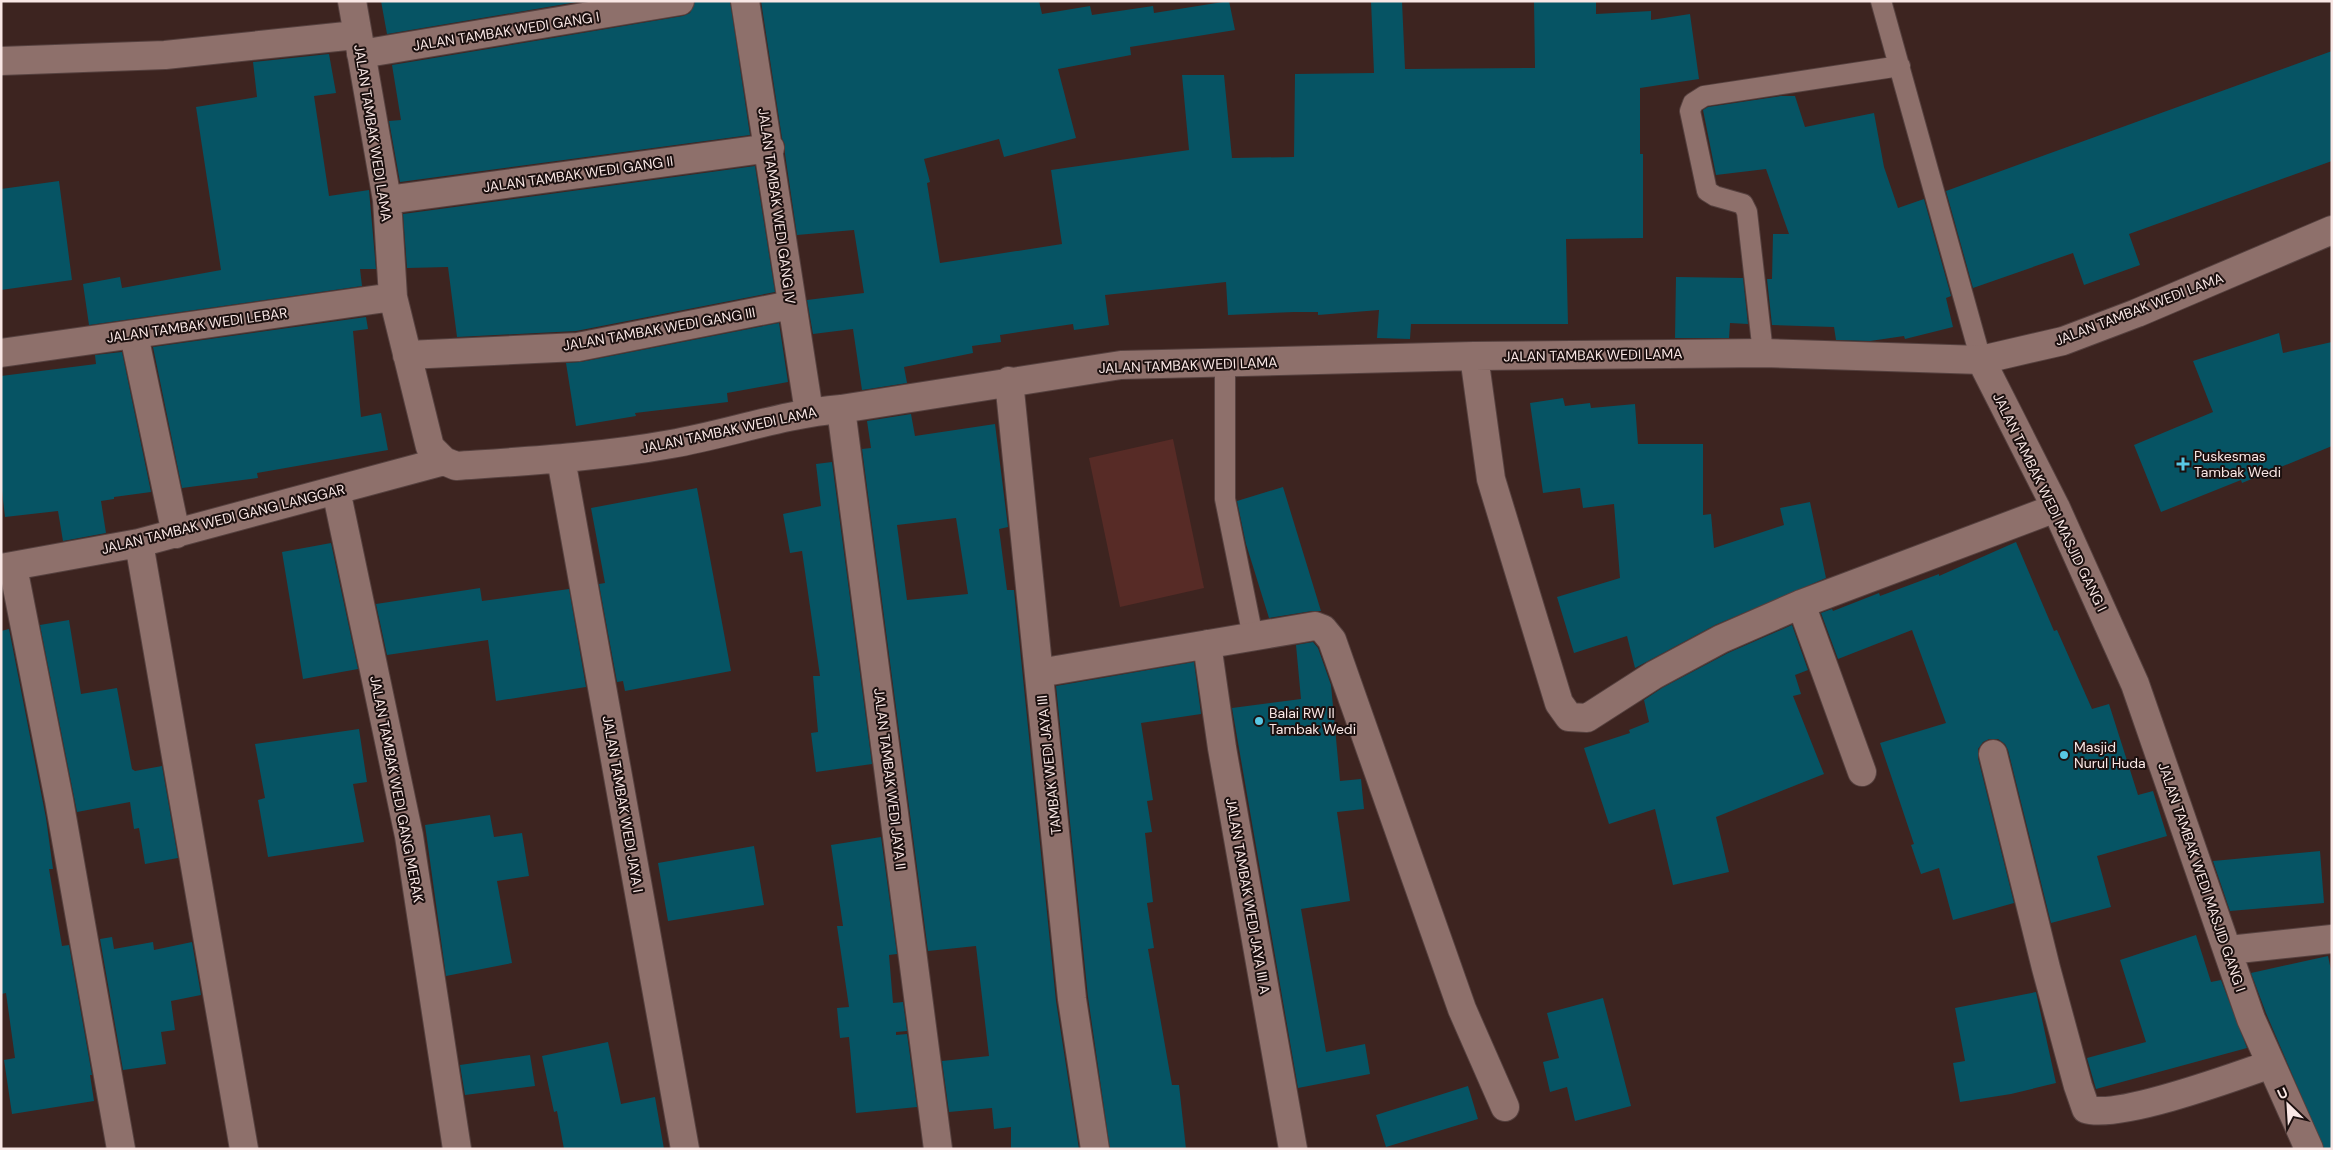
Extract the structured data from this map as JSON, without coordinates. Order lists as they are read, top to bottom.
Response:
{
  "streets": {
    "street": [
      "JALAN TAMBAK WEDI GANG I",
      "JALAN TAMBAK WEDI LAMA",
      "JALAN TAMBAK WEDI GANG II",
      "JALAN TAMBAK WEDI GANG IV",
      "JALAN TAMBAK WEDI LEBAR",
      "JALAN TAMBAK WEDI GANG III",
      "JALAN TAMBAK WEDI MASJID GANG I",
      "JALAN TAMBAK WEDI GANG LANGGAR",
      "TAMBAK WEDI JAYA III",
      "JALAN TAMBAK WEDI JAYA II",
      "JALAN TAMBAK WEDI GANG MERAK",
      "JALAN TAMBAK WEDI JAYA I",
      "JALAN TAMBAK WEDI JAYA III A"
    ]
  },
  "crossings": [
    ["JALAN TAMBAK WEDI GANG I", "JALAN TAMBAK WEDI LAMA"],
    ["JALAN TAMBAK WEDI LAMA", "JALAN TAMBAK WEDI GANG II"],
    ["JALAN TAMBAK WEDI LAMA", "JALAN TAMBAK WEDI GANG IV"],
    ["JALAN TAMBAK WEDI LAMA", "JALAN TAMBAK WEDI LEBAR"],
    ["JALAN TAMBAK WEDI LAMA", "JALAN TAMBAK WEDI GANG III"],
    ["JALAN TAMBAK WEDI LAMA", "JALAN TAMBAK WEDI MASJID GANG I"],
    ["JALAN TAMBAK WEDI LAMA", "JALAN TAMBAK WEDI GANG LANGGAR"],
    ["JALAN TAMBAK WEDI LAMA", "TAMBAK WEDI JAYA III"],
    ["JALAN TAMBAK WEDI LAMA", "JALAN TAMBAK WEDI JAYA II"],
    ["JALAN TAMBAK WEDI LAMA", "JALAN TAMBAK WEDI JAYA I"],
    ["JALAN TAMBAK WEDI GANG II", "JALAN TAMBAK WEDI GANG IV"],
    ["JALAN TAMBAK WEDI GANG IV", "JALAN TAMBAK WEDI GANG III"],
    ["JALAN TAMBAK WEDI GANG LANGGAR", "JALAN TAMBAK WEDI GANG MERAK"]
  ],
  "places": {
    "health": ["Puskesmas Tambak Wedi"],
    "other": ["Balai RW II Tambak Wedi", "Masjid Nurul Huda"]
  },
  "north": "top left"
}
